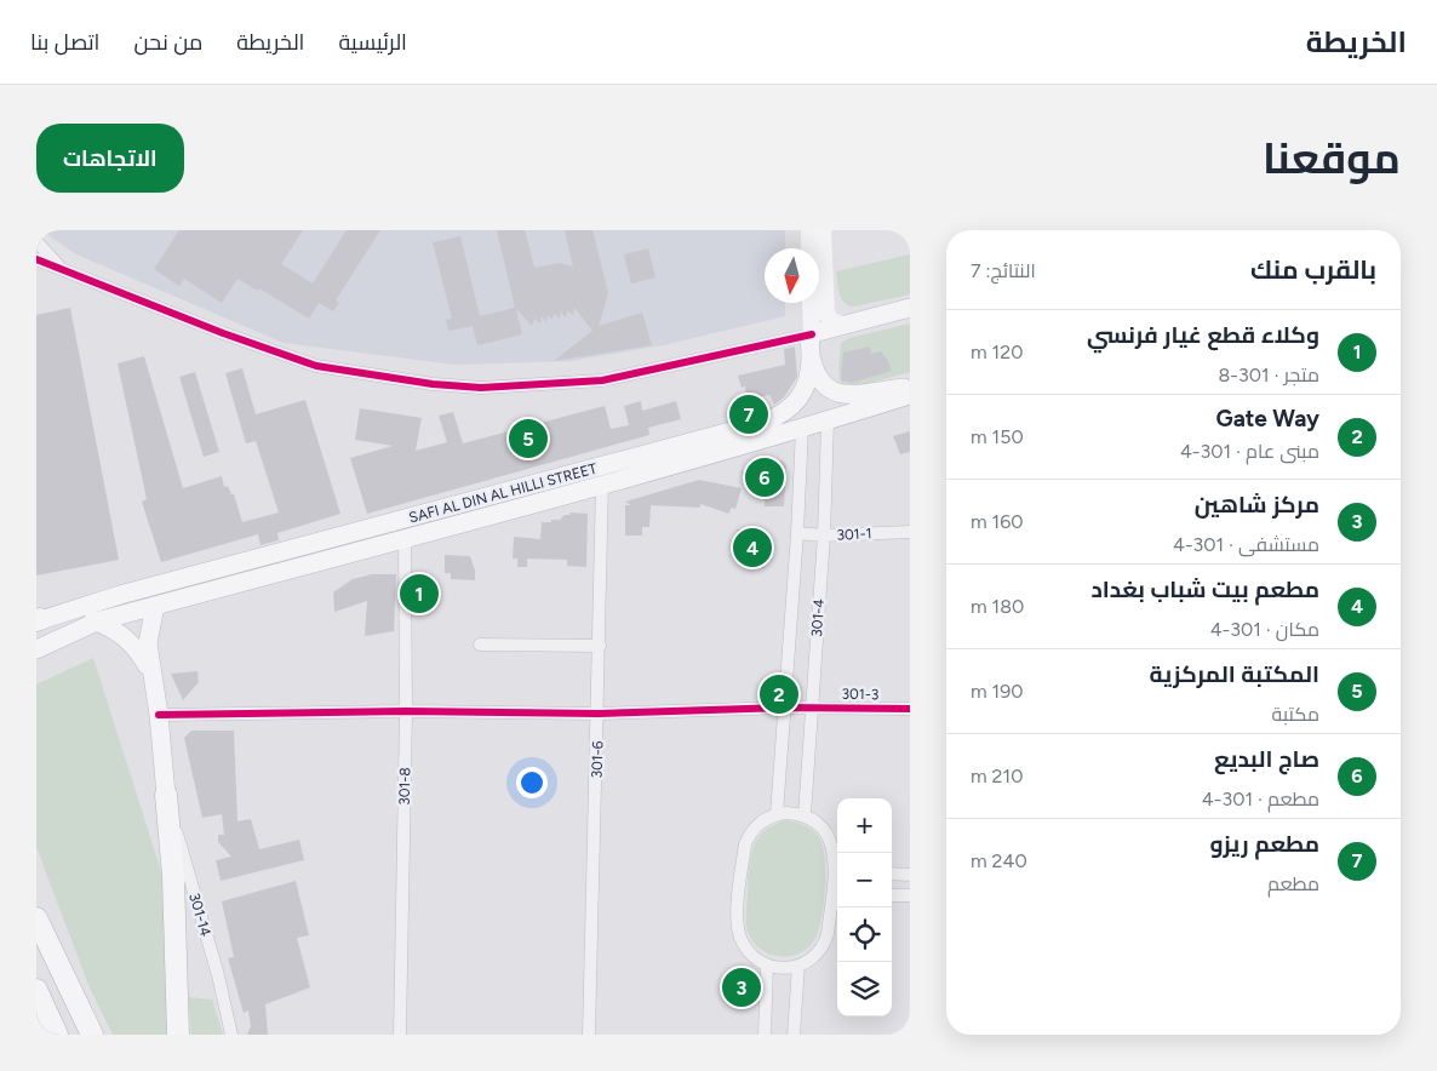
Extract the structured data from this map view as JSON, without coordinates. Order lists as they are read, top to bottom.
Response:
{
  "streets": {
    "main road": ["SAFI AL DIN AL HILLI STREET"],
    "street": [
      "301-1",
      "301-4",
      "301-3",
      "301-6",
      "301-8",
      "301-14"
    ]
  },
  "crossings": [
    ["SAFI AL DIN AL HILLI STREET", "301-4"],
    ["SAFI AL DIN AL HILLI STREET", "301-6"],
    ["SAFI AL DIN AL HILLI STREET", "301-8"],
    ["301-1", "301-4"],
    ["301-4", "301-3"],
    ["301-3", "301-6"],
    ["301-3", "301-8"]
  ],
  "north": "bottom",
  "page": {
    "header": "الخريطة",
    "nav": [
      "الرئيسية",
      "الخريطة",
      "من نحن",
      "اتصل بنا"
    ],
    "title": "موقعنا",
    "buttons": "الاتجاهات",
    "heading": ["بالقرب منك", "النتائج: 7"],
    "list": [
      {
        "mark": "1",
        "name": "وكلاء قطع غيار فرنسي",
        "note": "متجر · 301-8",
        "value": "120 m"
      },
      {
        "mark": "2",
        "name": "Gate Way",
        "note": "مبنى عام · 301-4",
        "value": "150 m"
      },
      {
        "mark": "3",
        "name": "مركز شاهين",
        "note": "مستشفى · 301-4",
        "value": "160 m"
      },
      {
        "mark": "4",
        "name": "مطعم بيت شباب بغداد",
        "note": "مكان · 301-4",
        "value": "180 m"
      },
      {
        "mark": "5",
        "name": "المكتبة المركزية",
        "note": "مكتبة",
        "value": "190 m"
      },
      {
        "mark": "6",
        "name": "صاج البديع",
        "note": "مطعم · 301-4",
        "value": "210 m"
      },
      {
        "mark": "7",
        "name": "مطعم ريزو",
        "note": "مطعم",
        "value": "240 m"
      }
    ],
    "pins": [
      "7",
      "5",
      "6",
      "4",
      "1",
      "2",
      "3"
    ],
    "map_buttons": ["+", "−"]
  }
}
